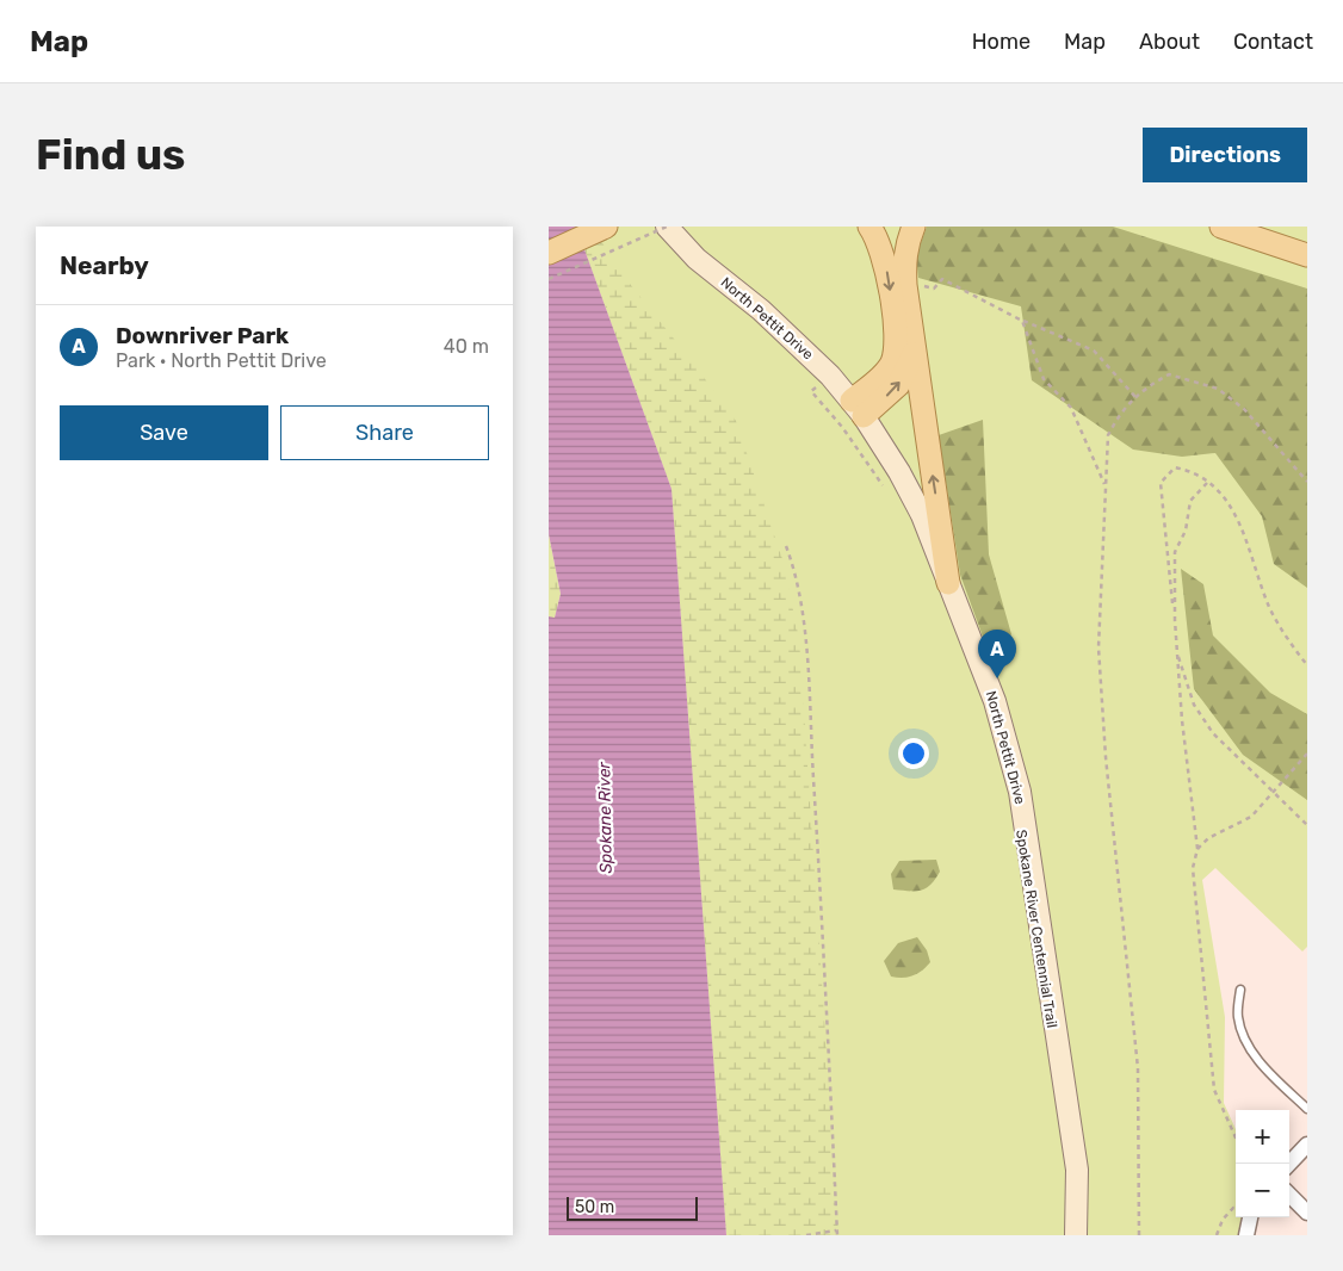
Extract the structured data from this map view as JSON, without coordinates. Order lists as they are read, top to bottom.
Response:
{
  "streets": {
    "street": ["North Pettit Drive"]
  },
  "water": ["Spokane River"],
  "scale_bar": "50 m",
  "page": {
    "header": "Map",
    "nav": [
      "Home",
      "Map",
      "About",
      "Contact"
    ],
    "buttons": [
      "Directions",
      ["Save", "Share"]
    ],
    "title": "Find us",
    "heading": "Nearby",
    "list": [
      {
        "mark": "A",
        "name": "Downriver Park",
        "note": "Park · North Pettit Drive",
        "value": "40 m"
      }
    ],
    "pins": "A",
    "map_buttons": ["+", "−"],
    "scale": "50 m"
  }
}
